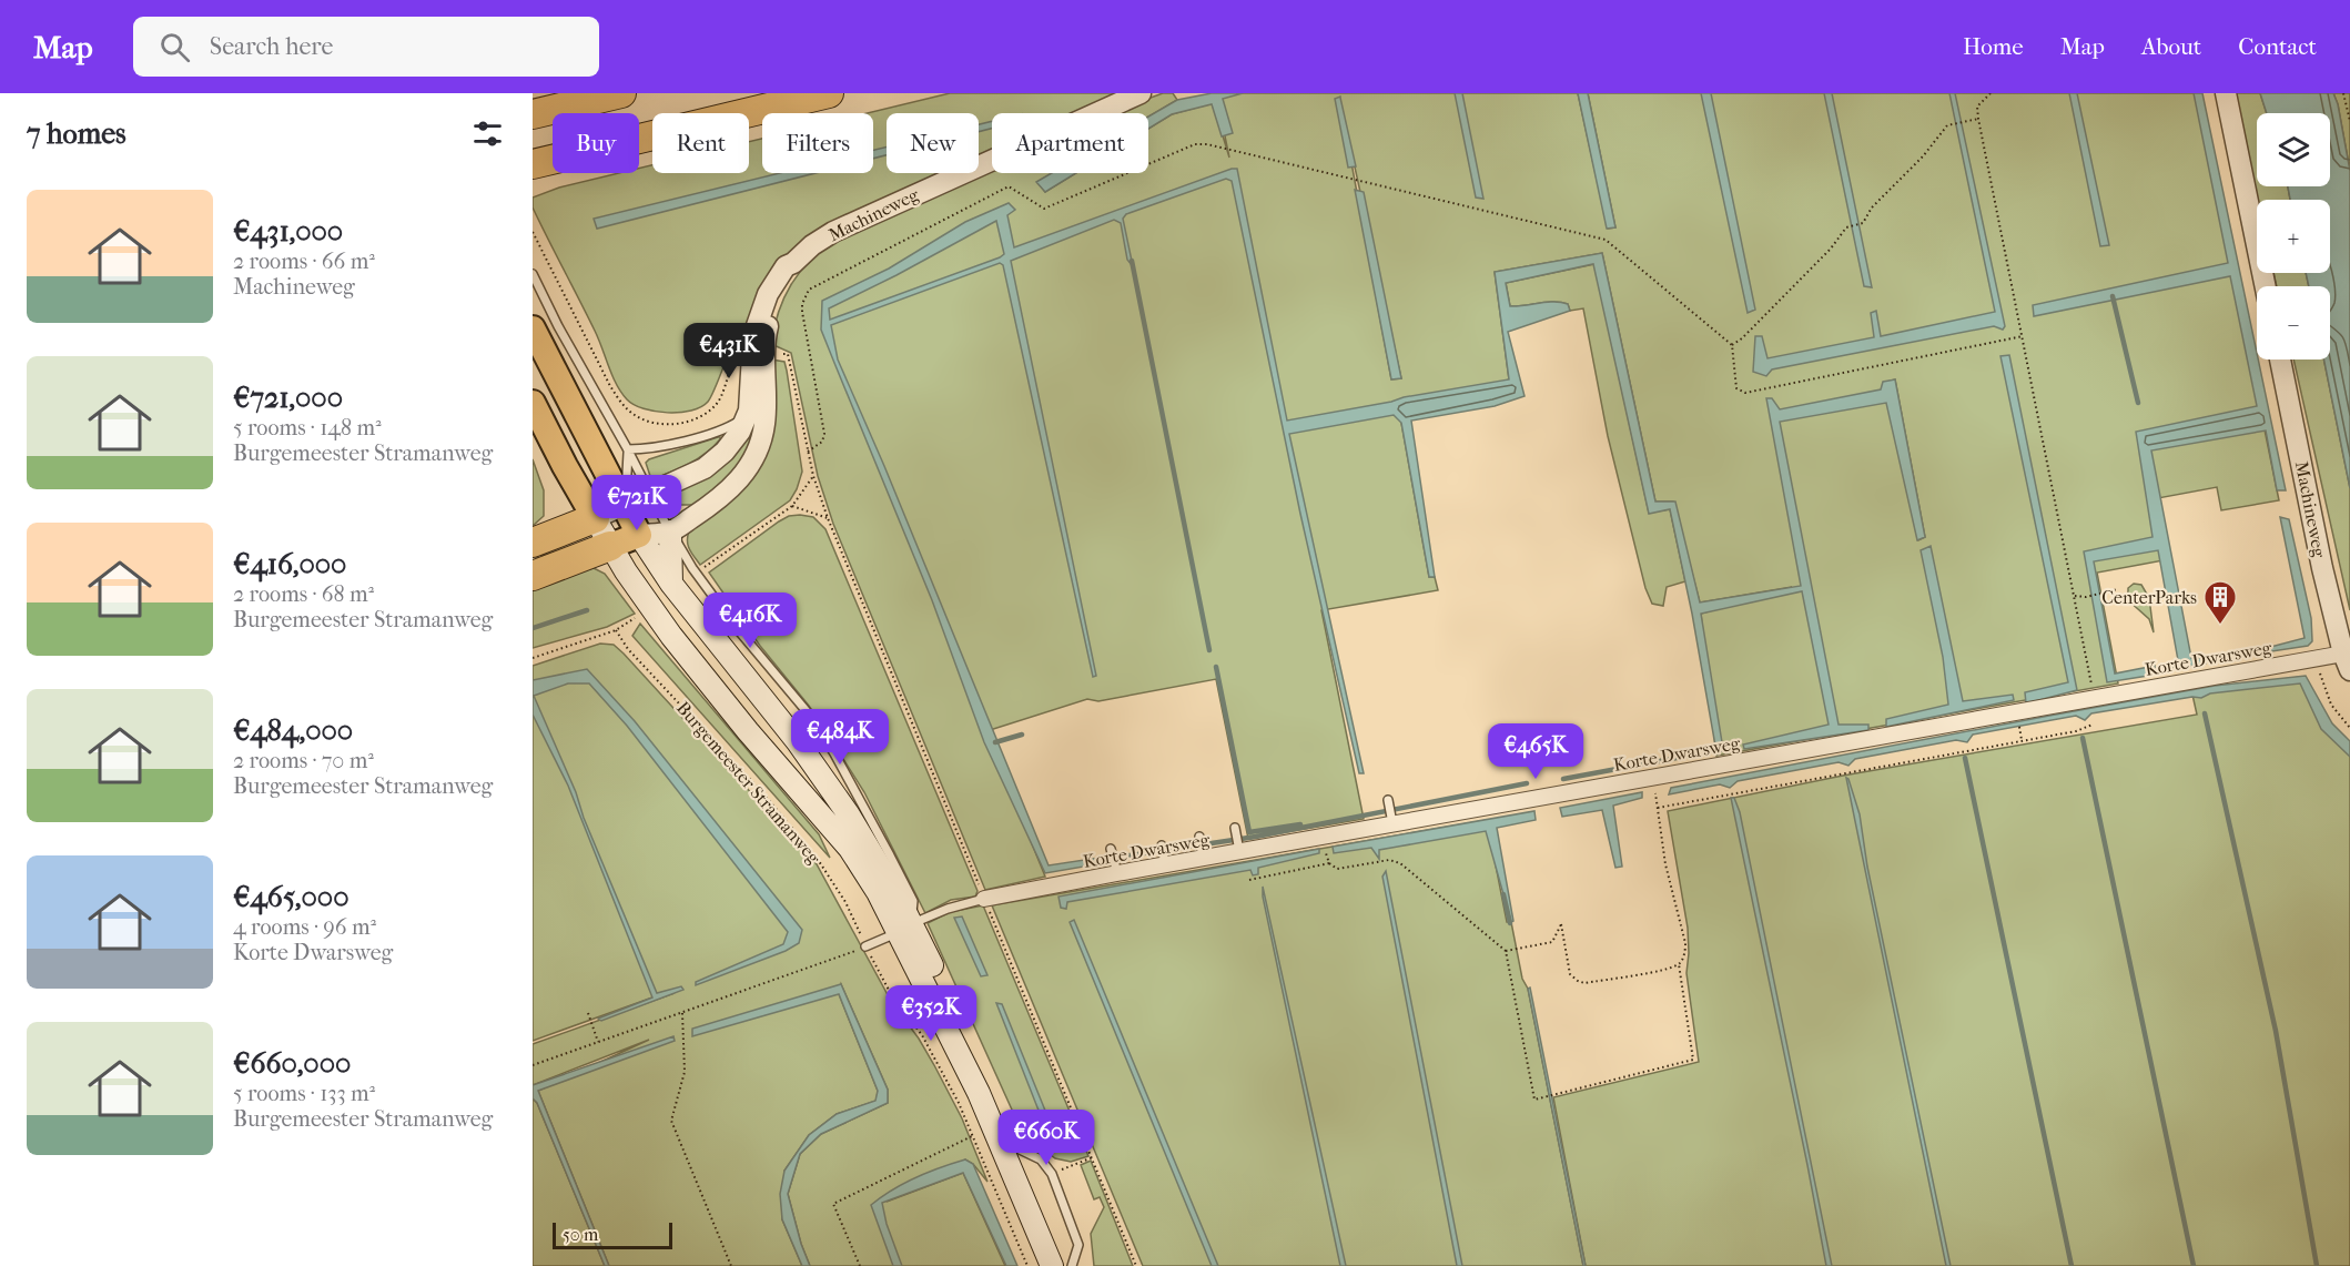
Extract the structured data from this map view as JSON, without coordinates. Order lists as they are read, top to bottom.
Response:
{
  "streets": {
    "main road": ["Burgemeester Stramanweg"],
    "street": ["Machineweg", "Korte Dwarsweg"]
  },
  "crossings": [
    ["Machineweg", "Korte Dwarsweg"],
    ["Machineweg", "Burgemeester Stramanweg"],
    ["Korte Dwarsweg", "Burgemeester Stramanweg"]
  ],
  "places": {
    "building": ["CenterParks"]
  },
  "scale_bar": "50 m",
  "page": {
    "header": "Map",
    "search": "Search here",
    "nav": [
      "Home",
      "Map",
      "About",
      "Contact"
    ],
    "heading": "7 homes",
    "map_buttons": ["+", "−"],
    "chip": [
      "Buy",
      "Rent",
      "Filters",
      "New",
      "Apartment"
    ],
    "list": [
      {
        "name": "€431,000",
        "note": "2 rooms · 66 m² · Machineweg"
      },
      {
        "name": "€721,000",
        "note": "5 rooms · 148 m² · Burgemeester Stramanweg"
      },
      {
        "name": "€416,000",
        "note": "2 rooms · 68 m² · Burgemeester Stramanweg"
      },
      {
        "name": "€484,000",
        "note": "2 rooms · 70 m² · Burgemeester Stramanweg"
      },
      {
        "name": "€465,000",
        "note": "4 rooms · 96 m² · Korte Dwarsweg"
      },
      {
        "name": "€660,000",
        "note": "5 rooms · 133 m² · Burgemeester Stramanweg"
      }
    ],
    "price": [
      "€431K",
      "€721K",
      "€416K",
      "€484K",
      "€465K",
      "€352K",
      "€660K"
    ],
    "scale": "50 m"
  }
}
